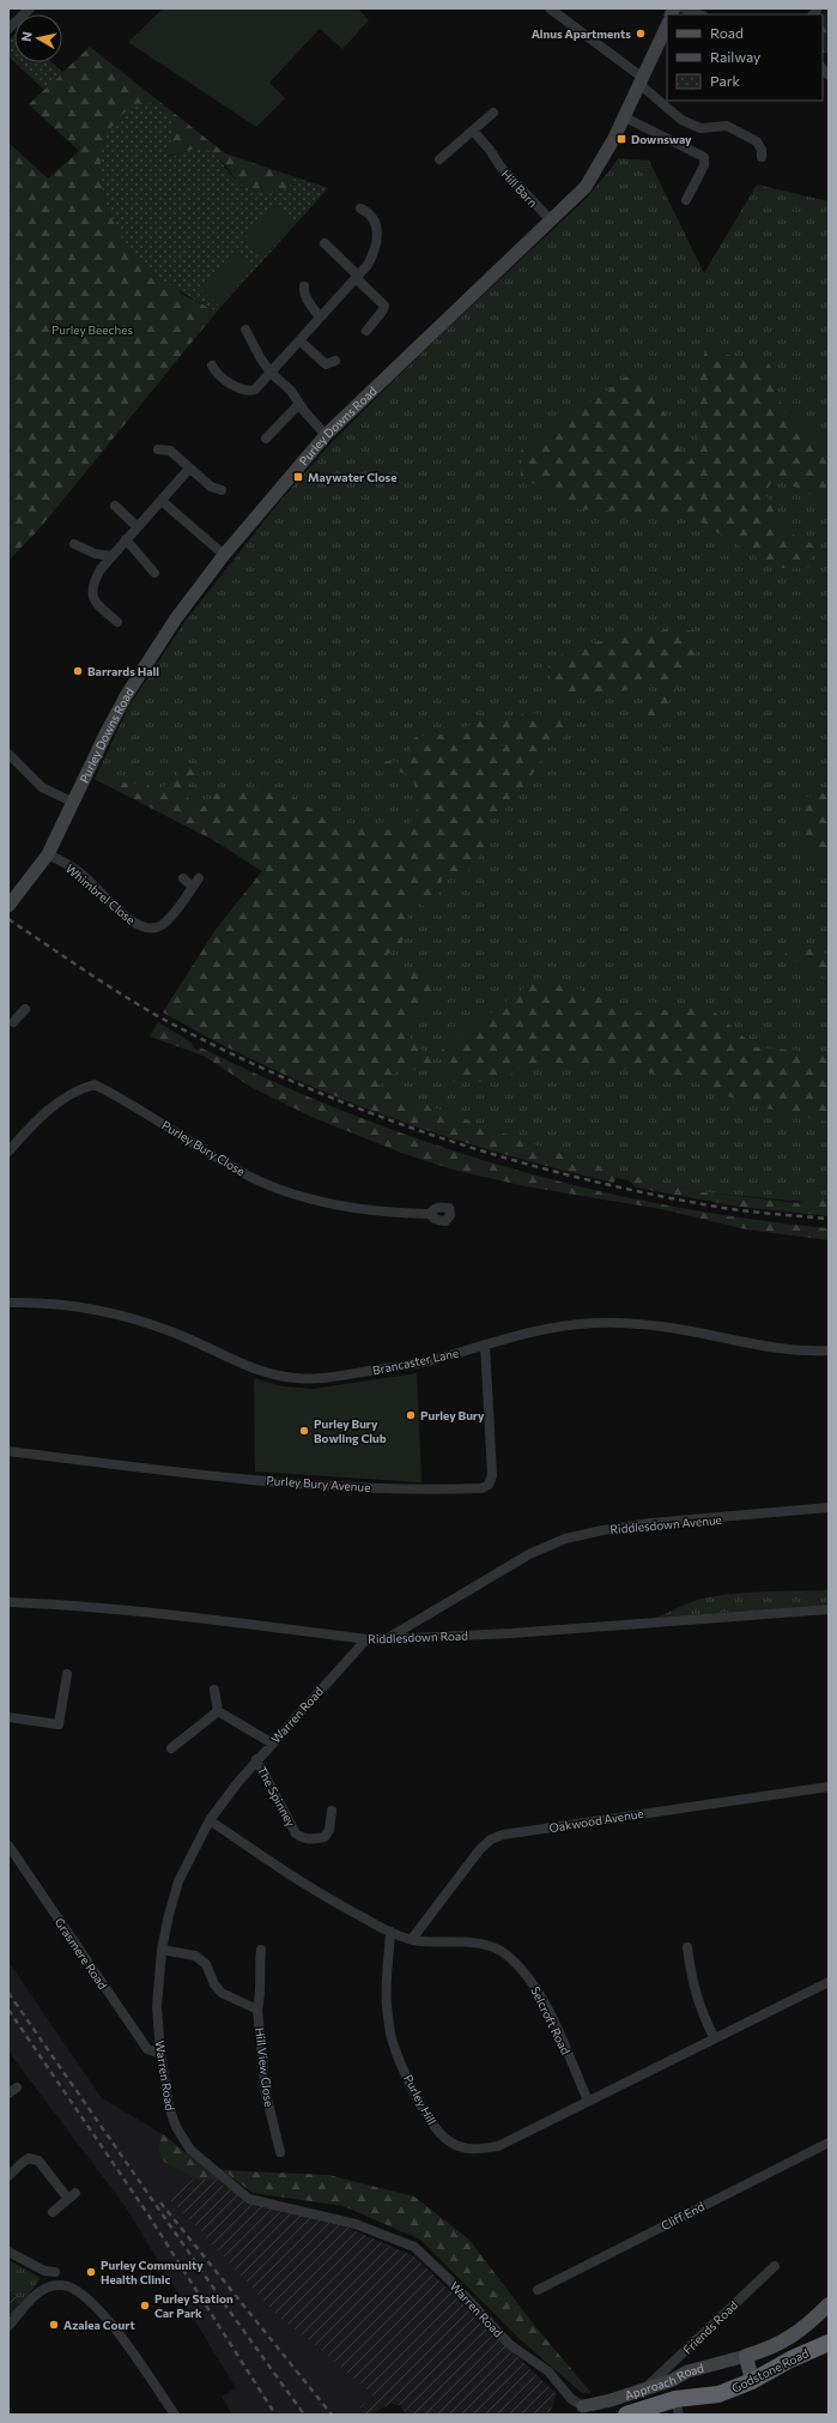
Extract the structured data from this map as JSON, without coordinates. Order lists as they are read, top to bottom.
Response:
{
  "streets": {
    "highway": ["Godstone Road"],
    "street": [
      "Hill Barn",
      "Purley Downs Road",
      "Whimbrel Close",
      "Purley Bury Close",
      "Brancaster Lane",
      "Purley Bury Avenue",
      "Riddlesdown Avenue",
      "Riddlesdown Road",
      "Warren Road",
      "The Spinney",
      "Oakwood Avenue",
      "Grasmere Road",
      "Selcroft Road",
      "Hill View Close",
      "Purley Hill",
      "Cliff End",
      "Friends Road",
      "Approach Road"
    ]
  },
  "crossings": [
    ["Hill Barn", "Purley Downs Road"],
    ["Purley Downs Road", "Whimbrel Close"],
    ["Brancaster Lane", "Purley Bury Avenue"],
    ["Riddlesdown Avenue", "Riddlesdown Road"],
    ["Riddlesdown Road", "Warren Road"],
    ["Warren Road", "The Spinney"],
    ["Warren Road", "Grasmere Road"],
    ["Warren Road", "Selcroft Road"],
    ["Warren Road", "Hill View Close"],
    ["Warren Road", "Approach Road"],
    ["Oakwood Avenue", "Selcroft Road"],
    ["Selcroft Road", "Purley Hill"],
    ["Friends Road", "Approach Road"]
  ],
  "parks": ["Purley Beeches"],
  "places": {
    "other": [
      "Alnus Apartments",
      "Barrards Hall",
      "Purley Bury",
      "Purley Bury Bowling Club",
      "Purley Community Health Clinic",
      "Purley Station Car Park",
      "Azalea Court"
    ],
    "transit": ["Downsway", "Maywater Close"]
  },
  "legend": ["Road", "Railway", "Park"],
  "north": "left"
}
